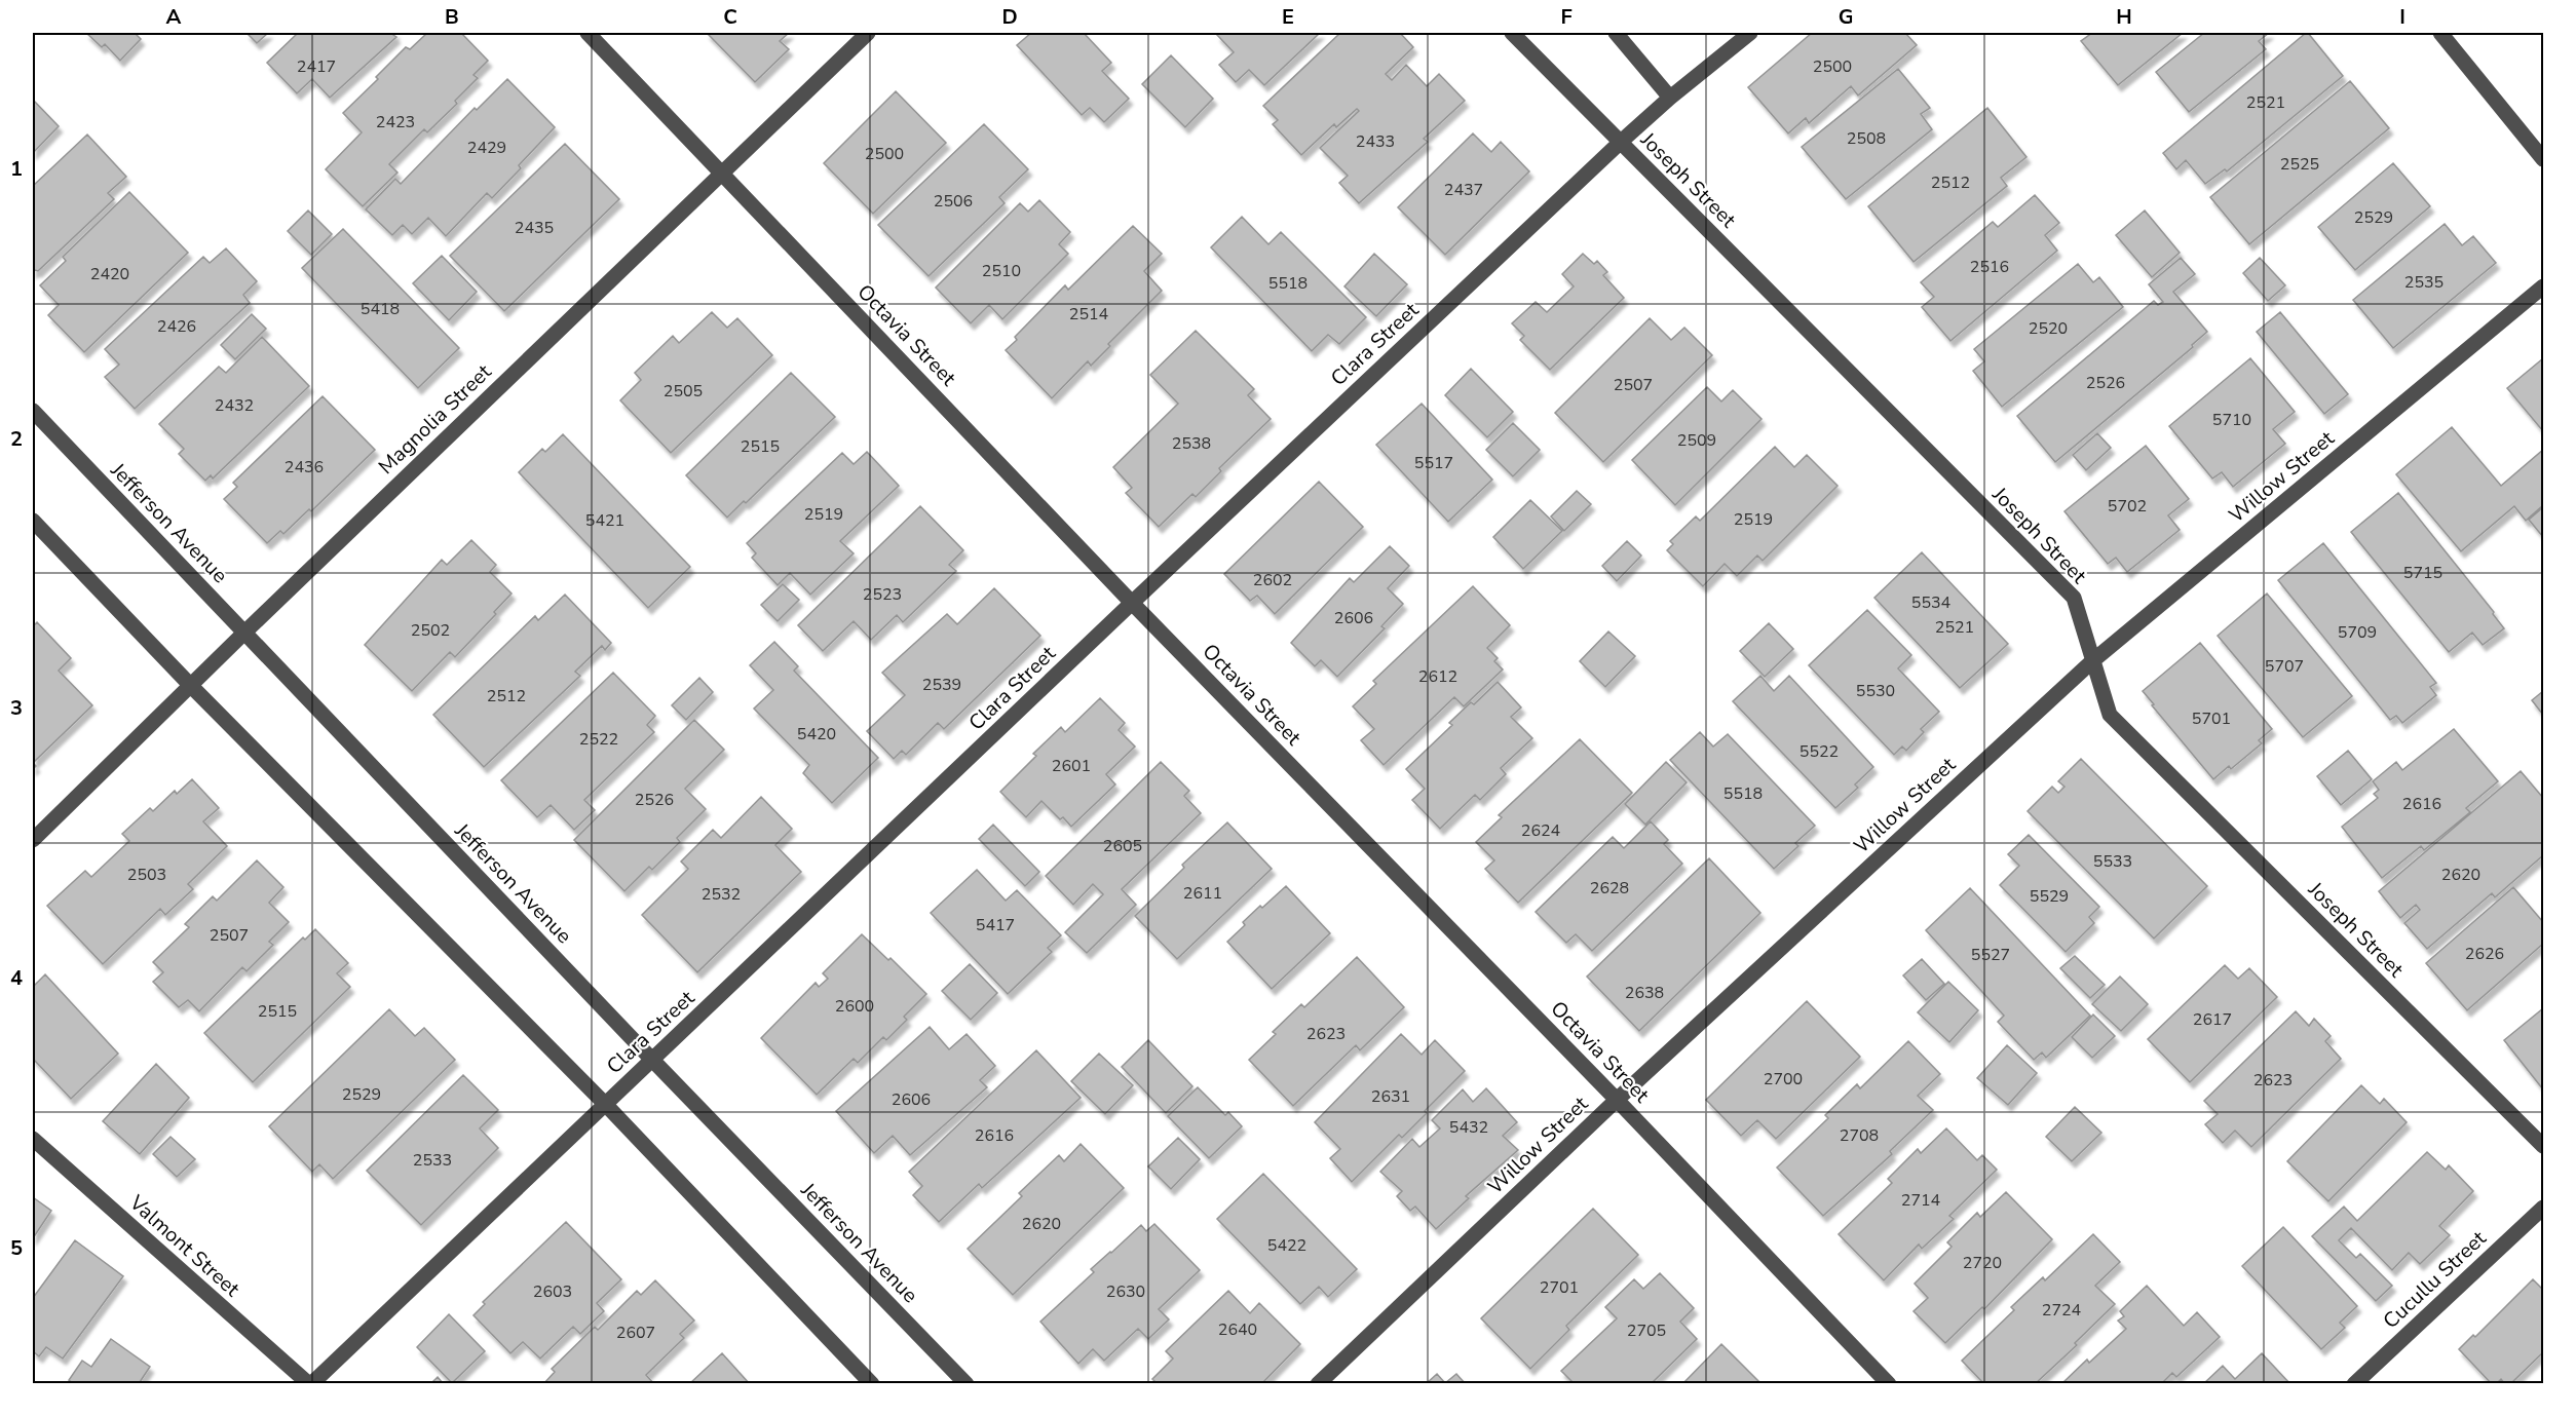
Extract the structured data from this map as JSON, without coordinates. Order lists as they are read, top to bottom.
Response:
{
  "streets": {
    "street": [
      "Joseph Street",
      "Octavia Street",
      "Clara Street",
      "Magnolia Street",
      "Willow Street",
      "Jefferson Avenue",
      "Valmont Street",
      "Cucullu Street"
    ]
  },
  "crossings": [
    ["Joseph Street", "Clara Street"],
    ["Joseph Street", "Willow Street"],
    ["Octavia Street", "Clara Street"],
    ["Octavia Street", "Magnolia Street"],
    ["Octavia Street", "Willow Street"],
    ["Clara Street", "Jefferson Avenue"],
    ["Clara Street", "Valmont Street"],
    ["Magnolia Street", "Jefferson Avenue"]
  ],
  "house_numbers": [
    "2417",
    "2500",
    "2521",
    "2423",
    "2508",
    "2433",
    "2429",
    "2500",
    "2525",
    "2512",
    "2437",
    "2506",
    "2529",
    "2435",
    "2516",
    "2510",
    "2420",
    "2535",
    "5518",
    "5418",
    "2514",
    "2426",
    "2520",
    "2526",
    "2507",
    "2505",
    "2432",
    "5710",
    "2509",
    "2538",
    "2515",
    "5517",
    "2436",
    "5702",
    "2519",
    "2519",
    "5421",
    "5715",
    "2602",
    "2523",
    "5534",
    "2606",
    "2521",
    "2502",
    "5709",
    "5707",
    "2612",
    "2539",
    "5530",
    "2512",
    "5701",
    "5420",
    "2522",
    "5522",
    "2601",
    "5518",
    "2526",
    "2616",
    "2624",
    "2605",
    "5533",
    "2503",
    "2620",
    "2628",
    "2611",
    "2532",
    "5529",
    "5417",
    "2507",
    "2626",
    "5527",
    "2638",
    "2600",
    "2515",
    "2617",
    "2623",
    "2700",
    "2623",
    "2529",
    "2631",
    "2606",
    "5432",
    "2616",
    "2708",
    "2533",
    "2714",
    "2620",
    "5422",
    "2720",
    "2701",
    "2603",
    "2630",
    "2724",
    "2640",
    "2705",
    "2607"
  ],
  "grid": {
    "columns": [
      "A",
      "B",
      "C",
      "D",
      "E",
      "F",
      "G",
      "H",
      "I"
    ],
    "rows": [
      "1",
      "2",
      "3",
      "4",
      "5"
    ]
  }
}
